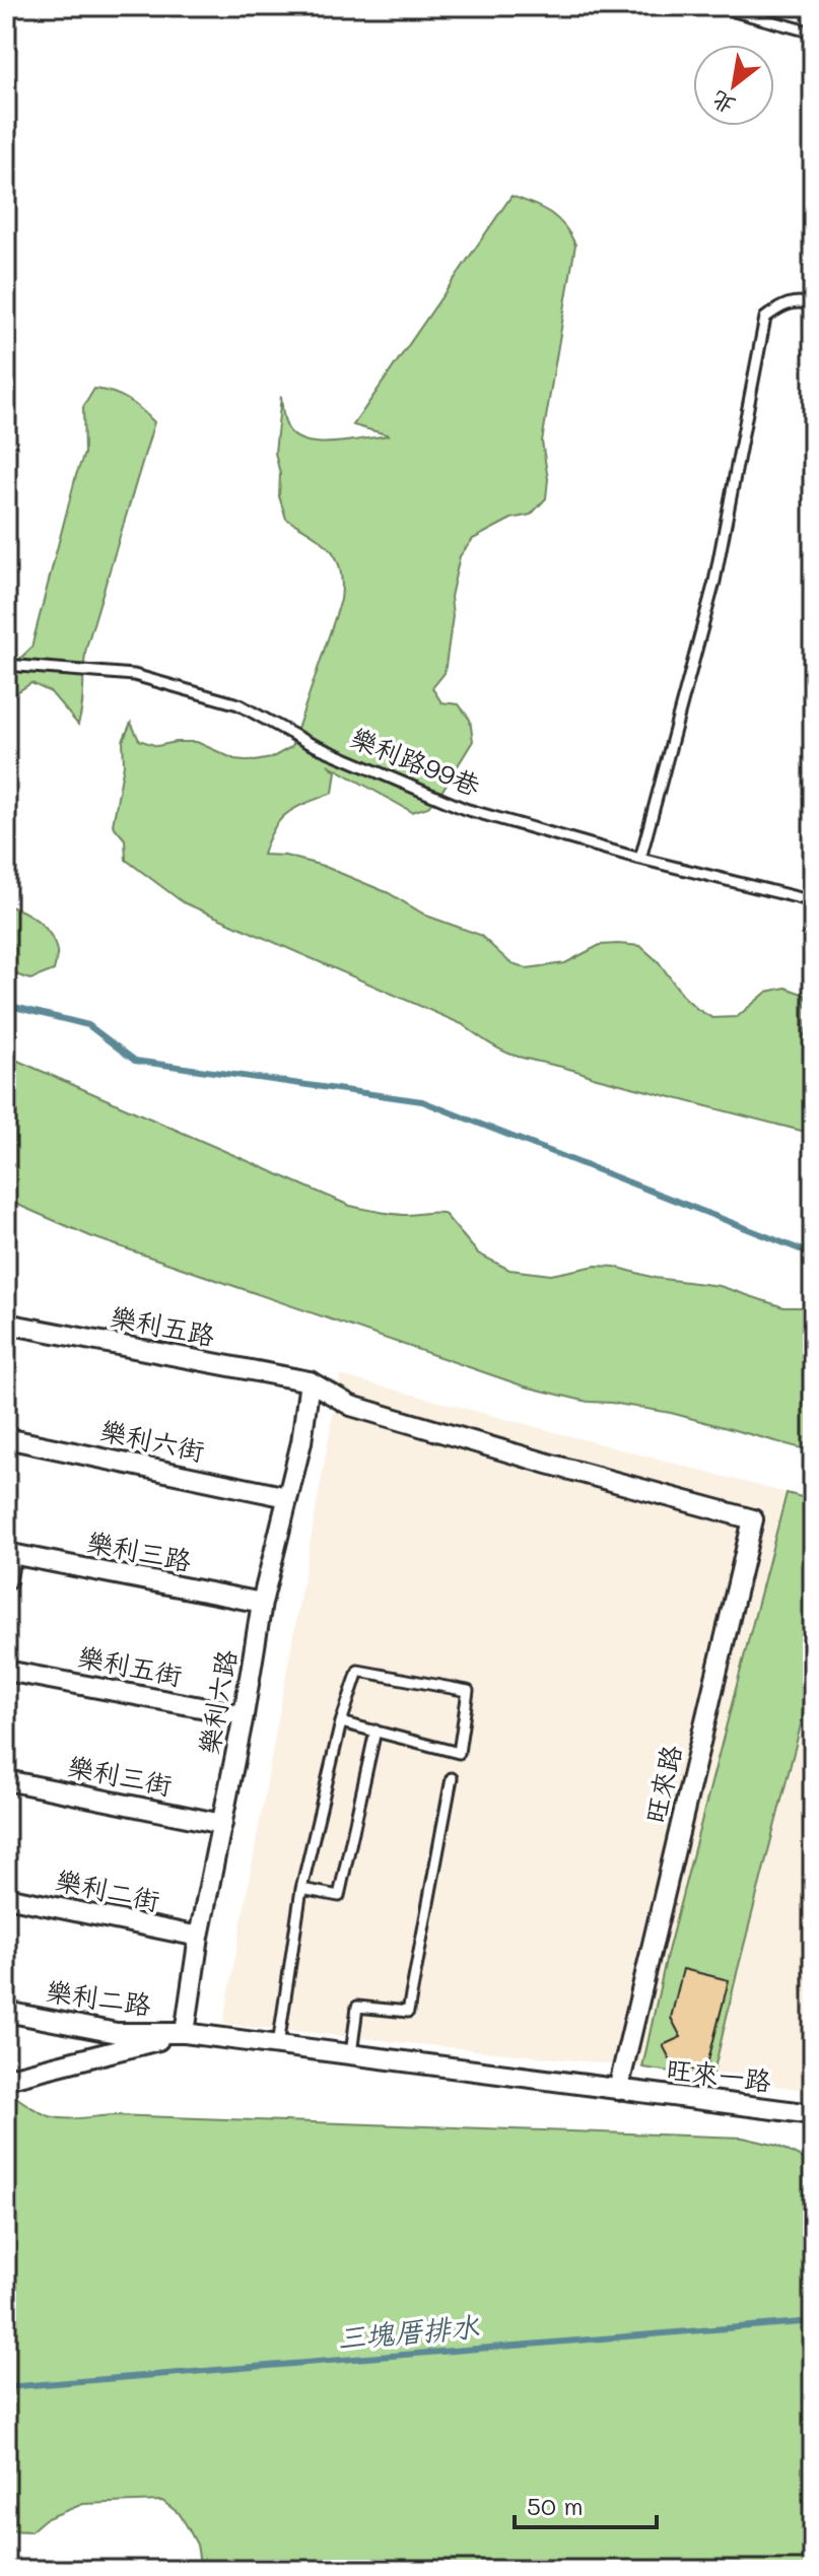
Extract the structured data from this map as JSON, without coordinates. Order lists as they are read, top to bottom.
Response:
{
  "streets": {
    "street": [
      "樂利五路",
      "樂利六街",
      "樂利三路",
      "樂利五街",
      "樂利六路",
      "樂利三街",
      "旺來路",
      "樂利二街",
      "樂利二路",
      "旺來一路"
    ],
    "lane": ["樂利路99巷"]
  },
  "crossings": [
    ["樂利五路", "樂利六路"],
    ["樂利五路", "旺來路"],
    ["樂利六街", "樂利六路"],
    ["樂利三路", "樂利六路"],
    ["樂利五街", "樂利六路"],
    ["樂利六路", "樂利三街"],
    ["樂利六路", "旺來路"],
    ["樂利六路", "樂利二街"],
    ["樂利六路", "樂利二路"],
    ["旺來路", "旺來一路"]
  ],
  "water": ["三塊厝排水"],
  "scale_bar": "50 m",
  "north": "bottom left"
}
